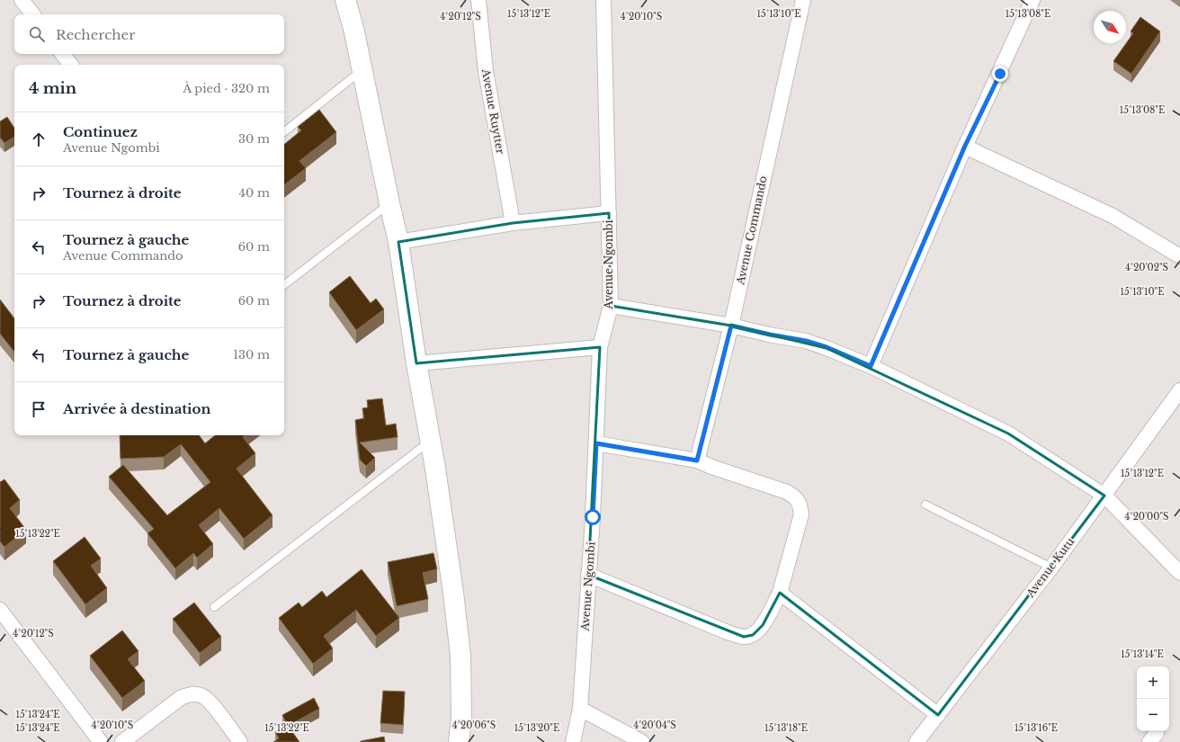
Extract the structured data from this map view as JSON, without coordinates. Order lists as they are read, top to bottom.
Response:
{
  "streets": {
    "street": [
      "Avenue Ruytter",
      "Avenue Commando",
      "Avenue Ngombi",
      "Avenue Kutu"
    ]
  },
  "north": "bottom right",
  "page": {
    "search": "Rechercher",
    "heading": ["4 min", "À pied · 320 m"],
    "list": [
      ["Continuez", "Avenue Ngombi", "30 m"],
      ["Tournez à droite", "40 m"],
      ["Tournez à gauche", "Avenue Commando", "60 m"],
      ["Tournez à droite", "60 m"],
      ["Tournez à gauche", "130 m"],
      "Arrivée à destination"
    ],
    "map_buttons": ["+", "−"]
  },
  "coordinates": [
    "15°13'12\"E",
    "15°13'10\"E",
    "15°13'08\"E",
    "4°20'12\"S",
    "4°20'10\"S",
    "4°20'02\"S",
    "4°20'00\"S",
    "15°13'22\"E",
    "15°13'14\"E",
    "15°13'24\"E",
    "4°20'06\"S",
    "4°20'04\"S",
    "15°13'20\"E",
    "15°13'18\"E",
    "15°13'16\"E"
  ]
}
